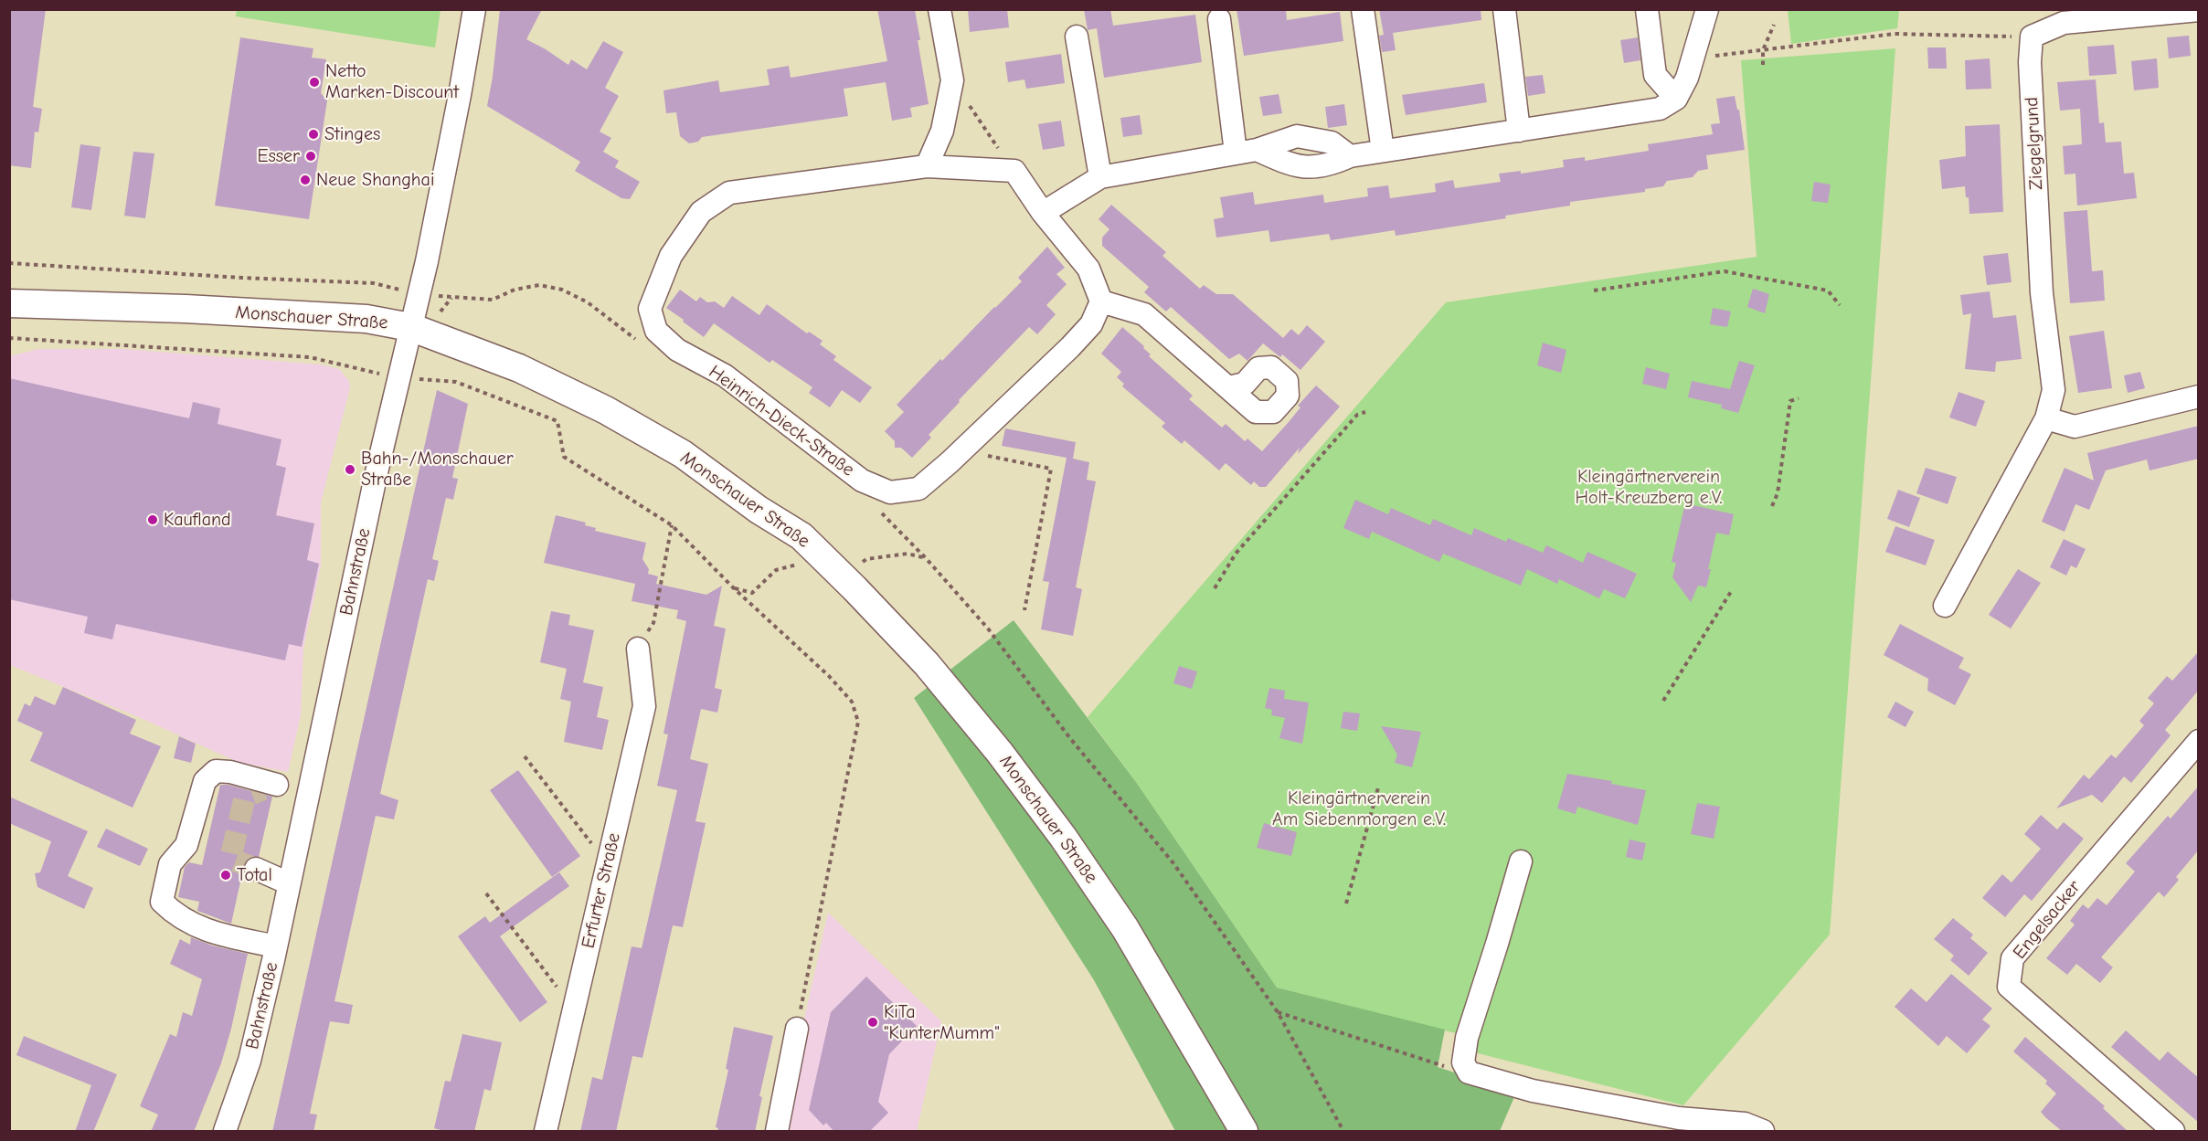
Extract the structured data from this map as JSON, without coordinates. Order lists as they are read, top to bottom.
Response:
{
  "streets": {
    "main road": ["Monschauer Straße"],
    "street": [
      "Ziegelgrund",
      "Heinrich-Dieck-Straße",
      "Bahnstraße",
      "Erfurter Straße",
      "Engelsacker"
    ]
  },
  "crossings": [
    ["Monschauer Straße", "Bahnstraße"]
  ],
  "parks": ["Kleingärtnerverein Holt-Kreuzberg e.V.", "Kleingärtnerverein Am Siebenmorgen e.V."],
  "places": [
    "Netto Marken-Discount",
    "Stinges",
    "Esser",
    "Neue Shanghai",
    "Bahn-/Monschauer Straße",
    "Kaufland",
    "Total",
    "KiTa \"KunterMumm\""
  ]
}
